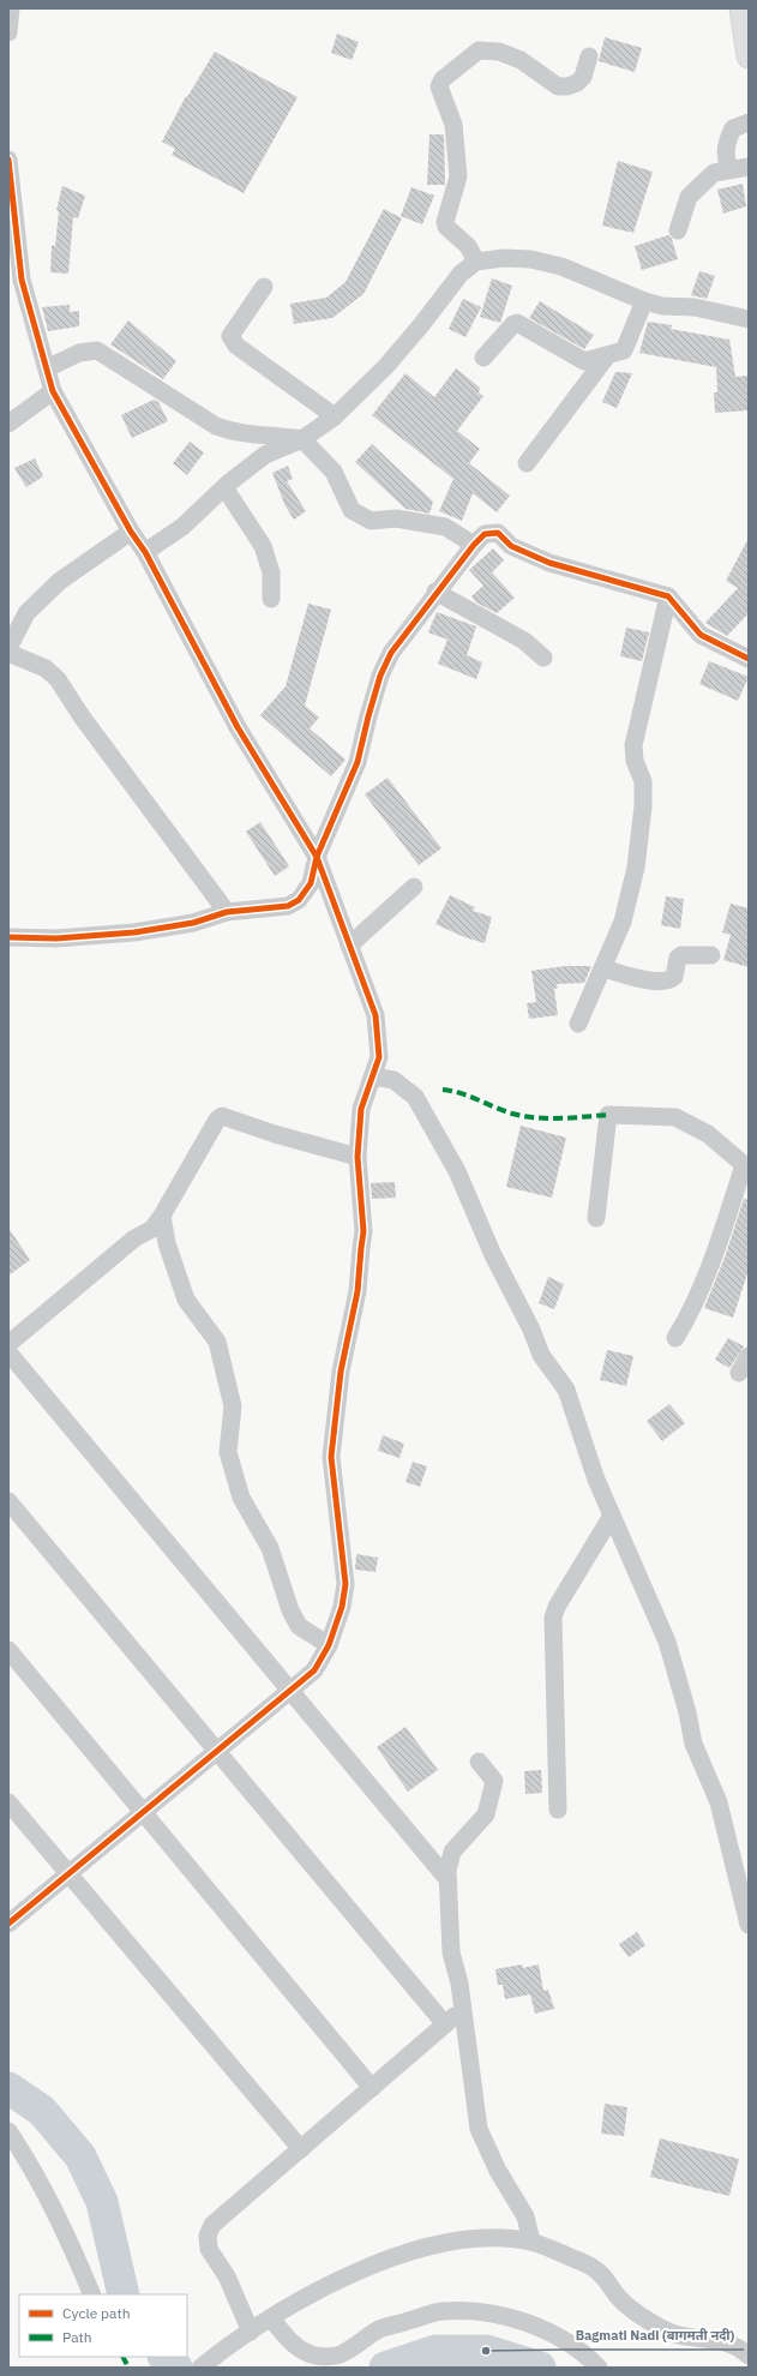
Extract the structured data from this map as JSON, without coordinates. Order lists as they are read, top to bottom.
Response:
{
  "places": ["Bagmati Nadi (बागमती नदी)"],
  "legend": ["Cycle path", "Path"]
}
